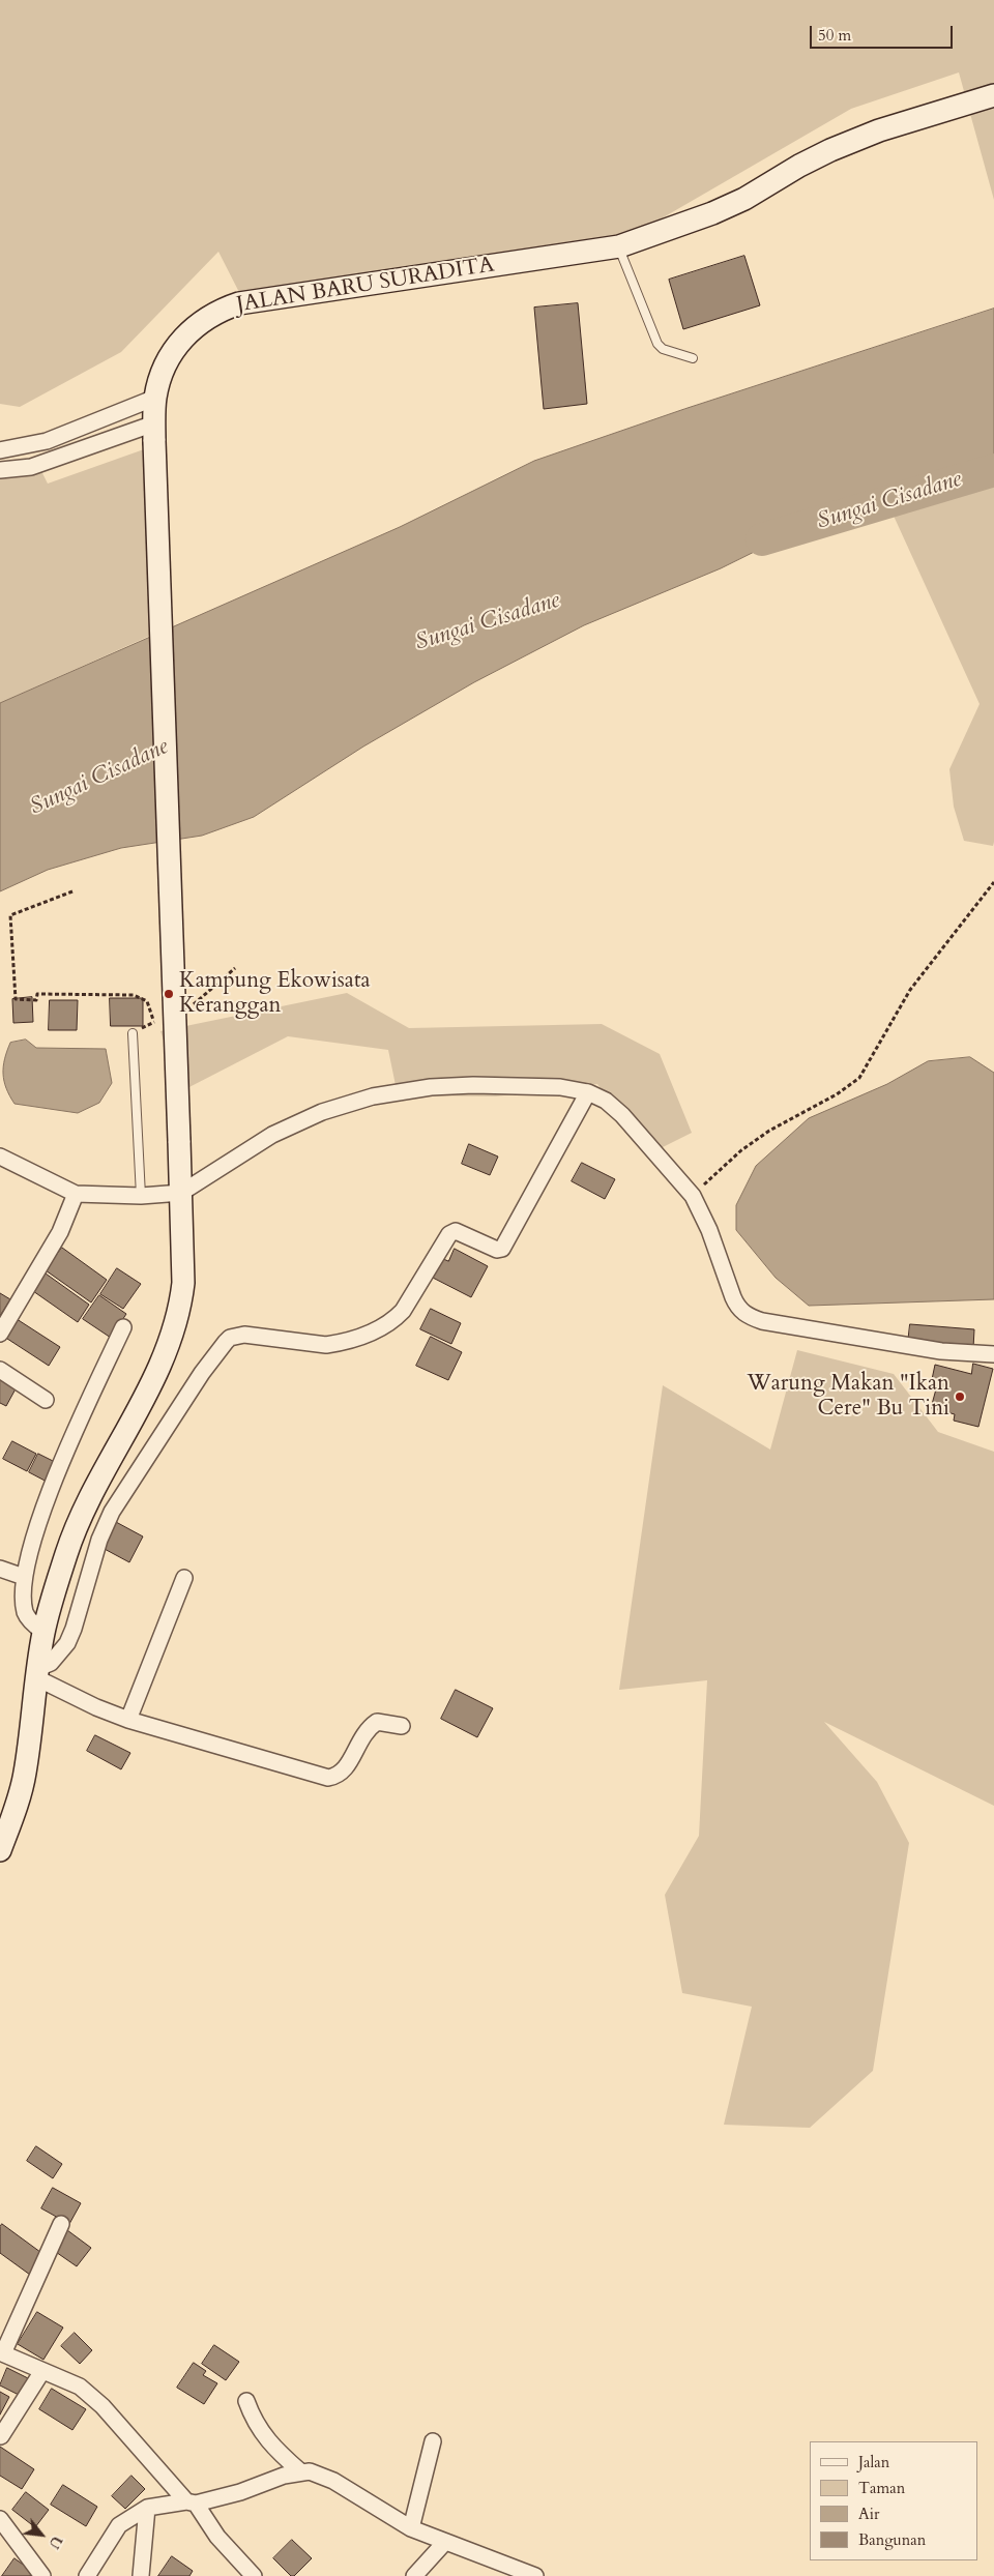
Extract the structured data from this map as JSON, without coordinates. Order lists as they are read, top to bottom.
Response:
{
  "streets": {
    "main road": ["JALAN BARU SURADITA"]
  },
  "water": ["Sungai Cisadane"],
  "places": ["Kampung Ekowisata Keranggan", "Warung Makan \"Ikan Cere\" Bu Tini"],
  "legend": [
    "Jalan",
    "Taman",
    "Air",
    "Bangunan"
  ],
  "scale_bar": "50 m",
  "north": "bottom right"
}
